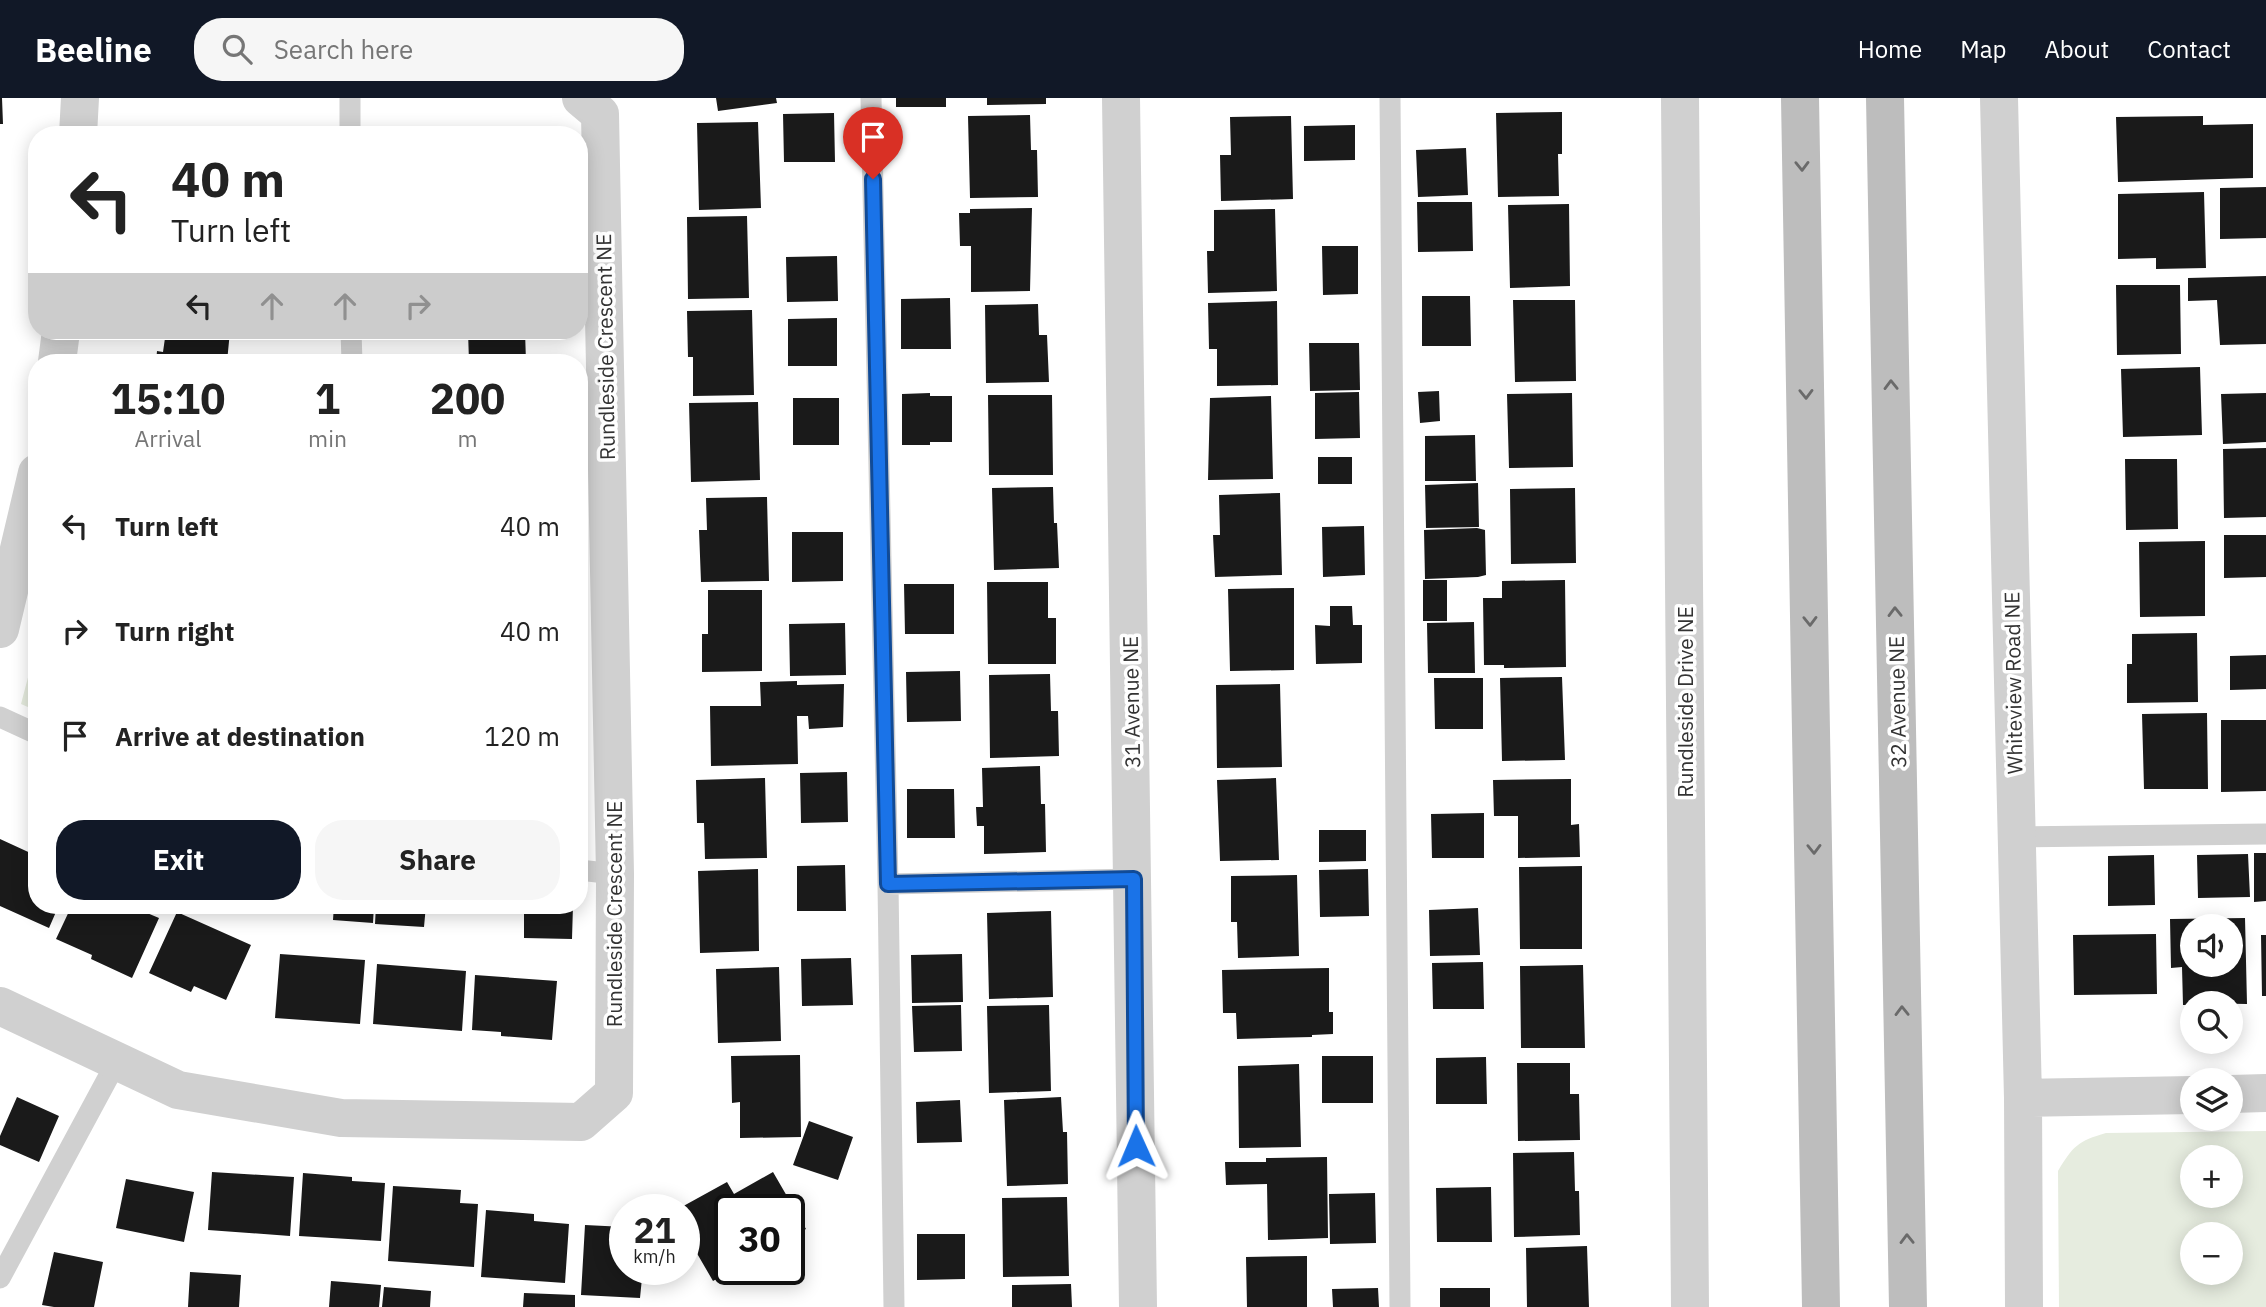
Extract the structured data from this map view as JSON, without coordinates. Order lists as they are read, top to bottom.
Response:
{
  "streets": {
    "main road": ["32 Avenue NE"],
    "street": [
      "Rundleside Crescent NE",
      "Whiteview Road NE",
      "31 Avenue NE",
      "Rundleside Drive NE"
    ]
  },
  "page": {
    "header": "Beeline",
    "search": "Search here",
    "nav": [
      "Home",
      "Map",
      "About",
      "Contact"
    ],
    "turn": ["40 m", "Turn left"],
    "eta": [
      "15:10",
      "Arrival",
      "1",
      "min",
      "200",
      "m"
    ],
    "list": [
      {
        "name": "Turn left",
        "value": "40 m"
      },
      {
        "name": "Turn right",
        "value": "40 m"
      },
      {
        "name": "Arrive at destination",
        "value": "120 m"
      }
    ],
    "buttons": ["Exit", "Share"],
    "map_buttons": ["+", "−"],
    "speed": "21 km/h",
    "limit": "30"
  }
}
